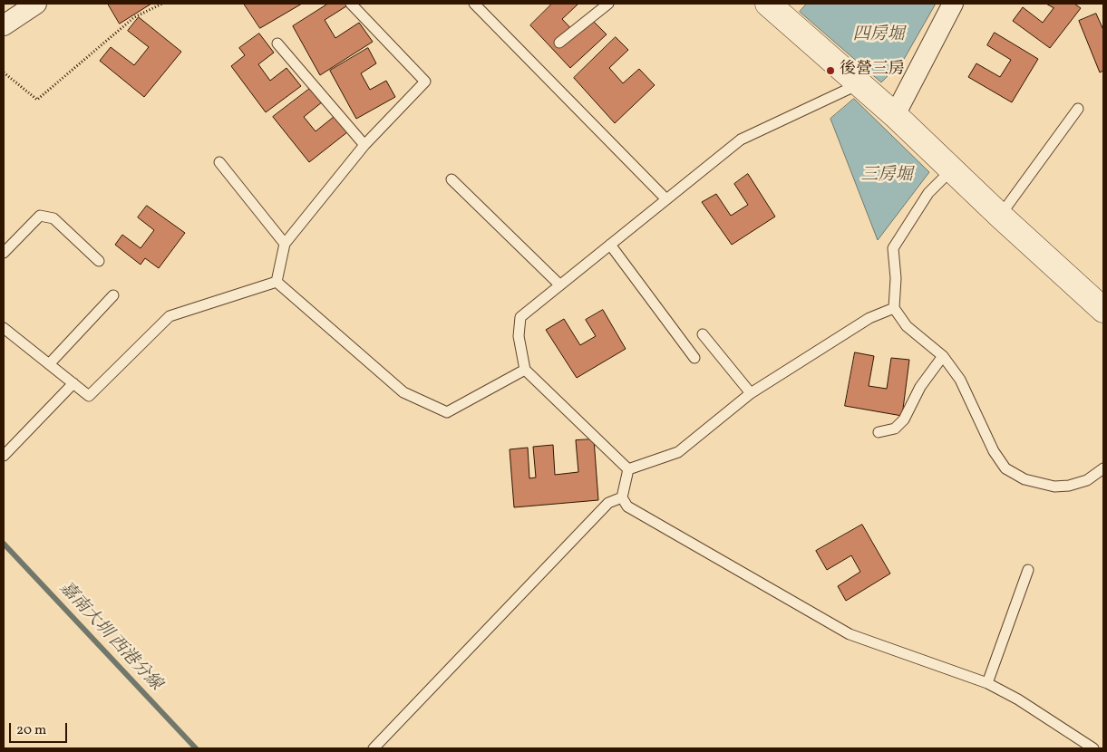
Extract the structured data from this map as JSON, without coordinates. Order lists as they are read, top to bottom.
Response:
{
  "water": ["四房堀", "三房堀", "嘉南大圳 西港分線"],
  "places": ["後營三房"],
  "scale_bar": "20 m"
}
